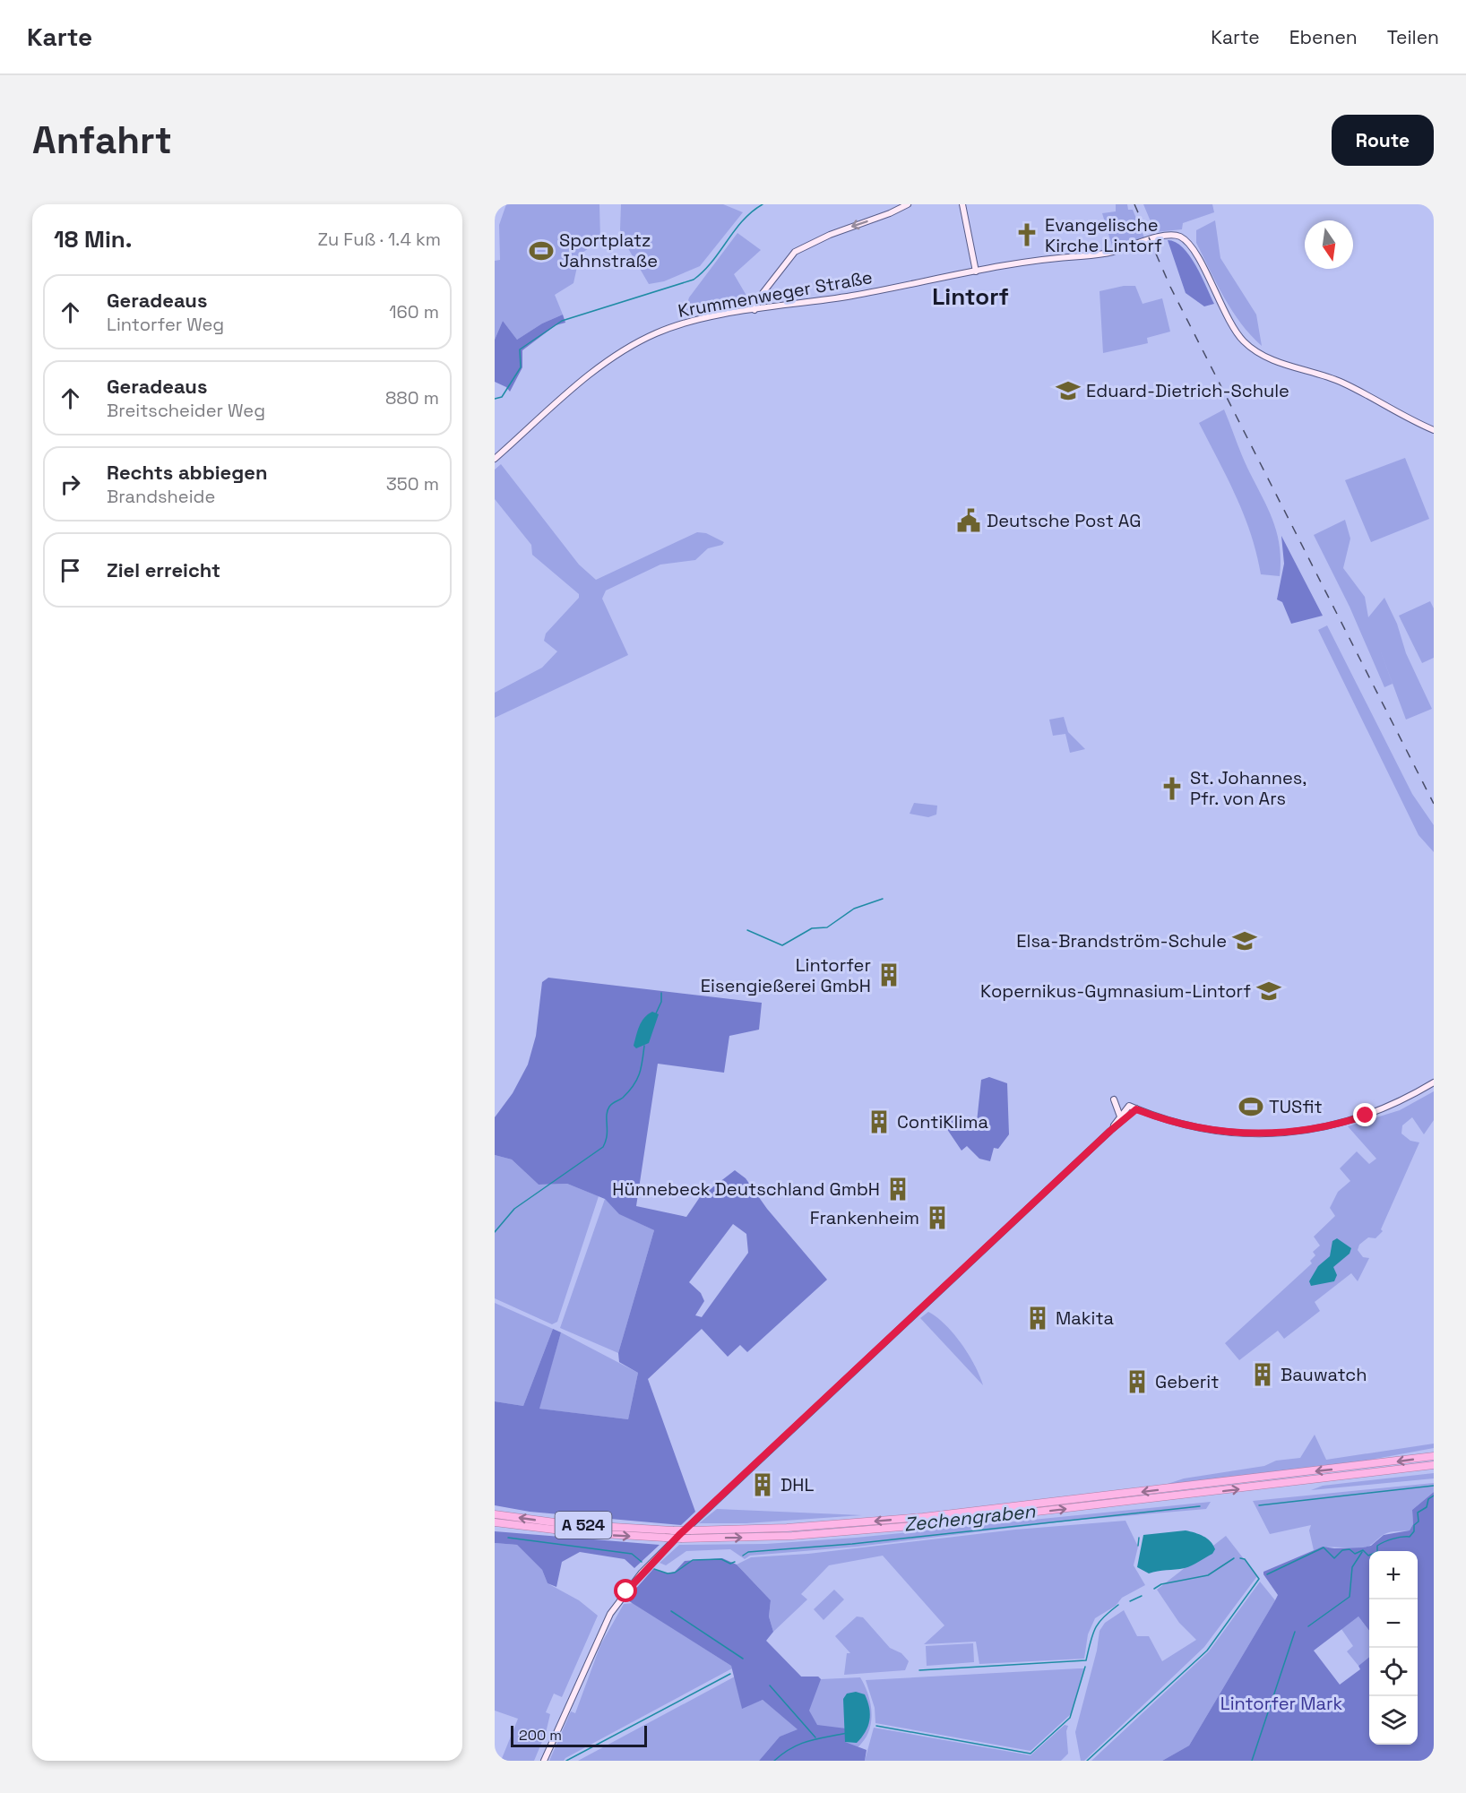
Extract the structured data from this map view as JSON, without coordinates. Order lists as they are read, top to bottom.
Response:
{
  "streets": {
    "highway": ["A 524"],
    "main road": ["Krummenweger Straße"]
  },
  "districts": ["Lintorf"],
  "water": ["Zechengraben"],
  "parks": ["Lintorfer Mark"],
  "places": {
    "church": ["Evangelische Kirche Lintorf", "St. Johannes, Pfr. von Ars"],
    "sports": ["Sportplatz Jahnstraße", "TUSfit"],
    "school or university": ["Eduard-Dietrich-Schule", "Elsa-Brandström-Schule", "Kopernikus-Gymnasium-Lintorf"],
    "public building": ["Deutsche Post AG"],
    "building": [
      "Lintorfer Eisengießerei GmbH",
      "ContiKlima",
      "Hünnebeck Deutschland GmbH",
      "Frankenheim",
      "Makita",
      "Bauwatch",
      "Geberit",
      "DHL"
    ]
  },
  "scale_bar": "200 m",
  "north": "bottom",
  "page": {
    "header": "Karte",
    "nav": ["Karte", "Ebenen", "Teilen"],
    "buttons": "Route",
    "title": "Anfahrt",
    "heading": ["18 Min.", "Zu Fuß · 1.4 km"],
    "list": [
      ["Geradeaus", "Lintorfer Weg", "160 m"],
      ["Geradeaus", "Breitscheider Weg", "880 m"],
      ["Rechts abbiegen", "Brandsheide", "350 m"],
      "Ziel erreicht"
    ],
    "map_buttons": ["+", "−"],
    "scale": "200 m"
  }
}
